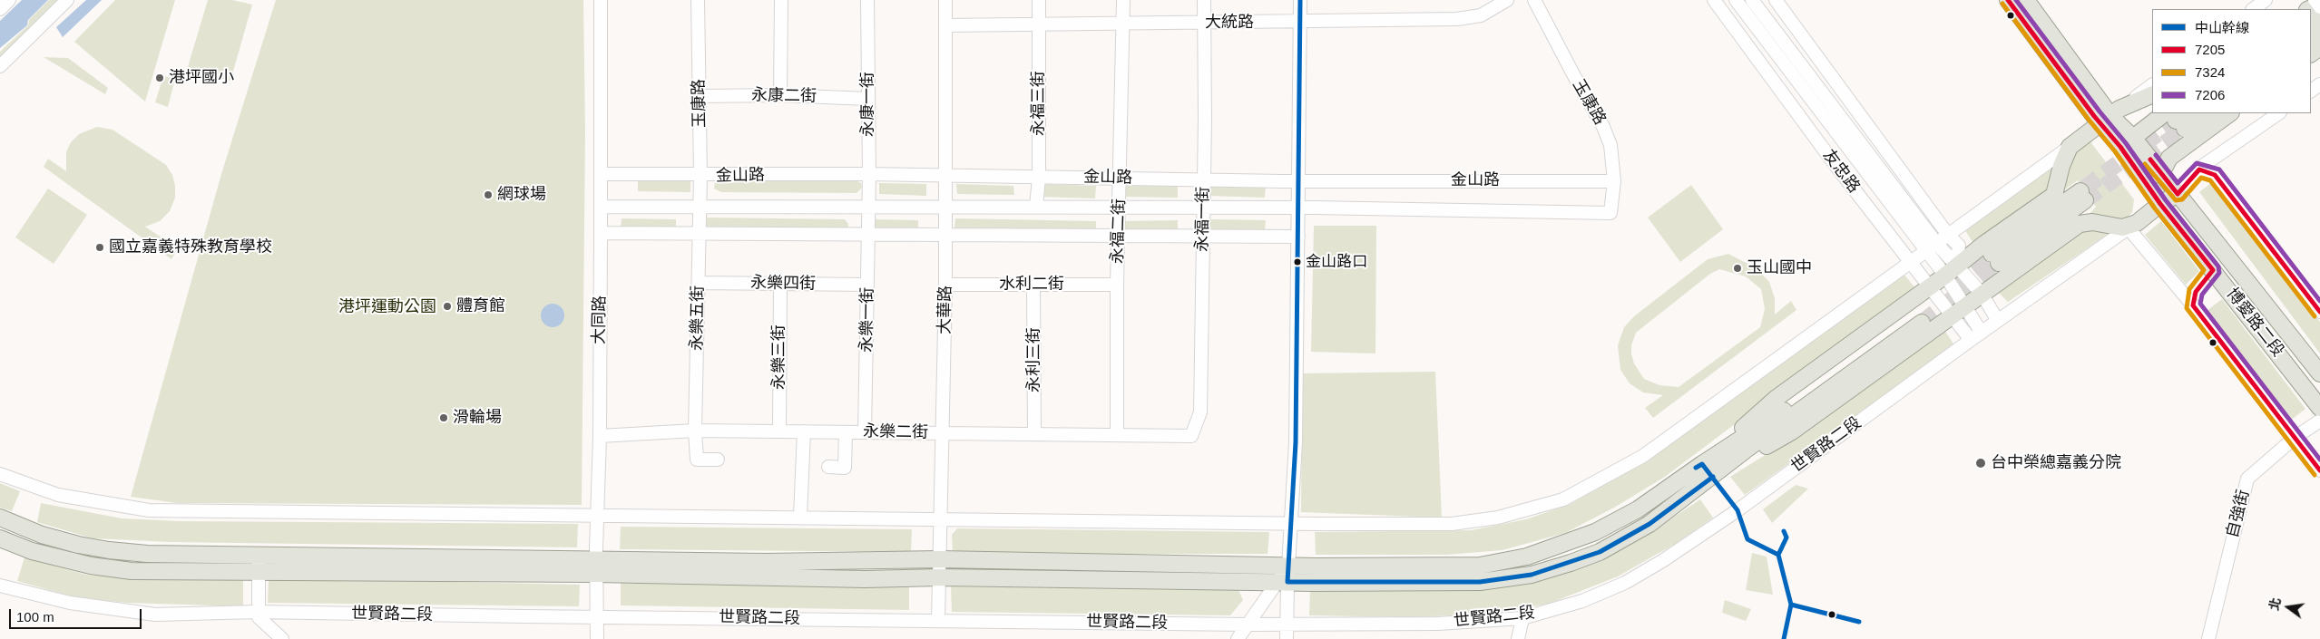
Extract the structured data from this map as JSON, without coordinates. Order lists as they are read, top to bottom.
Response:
{
  "streets": {
    "main road": ["博愛路二段", "世賢路二段"],
    "street": [
      "大統路",
      "永康二街",
      "玉康路",
      "永福三街",
      "永康一街",
      "友忠路",
      "金山路",
      "永福一街",
      "永福二街",
      "永樂四街",
      "水利二街",
      "大華路",
      "永樂五街",
      "大同路",
      "永樂一街",
      "永樂三街",
      "永利三街",
      "永樂二街",
      "自強街"
    ]
  },
  "crossings": [
    ["大統路", "永福三街"],
    ["大統路", "永福一街"],
    ["大統路", "永福二街"],
    ["大統路", "大華路"],
    ["永康二街", "玉康路"],
    ["永康二街", "永康一街"],
    ["玉康路", "金山路"],
    ["玉康路", "永樂五街"],
    ["永福三街", "金山路"],
    ["永康一街", "金山路"],
    ["永康一街", "永樂一街"],
    ["友忠路", "世賢路二段"],
    ["金山路", "永福一街"],
    ["金山路", "永福二街"],
    ["金山路", "大華路"],
    ["金山路", "永樂五街"],
    ["金山路", "大同路"],
    ["金山路", "永樂一街"],
    ["永福一街", "永樂二街"],
    ["永福二街", "水利二街"],
    ["永福二街", "永樂二街"],
    ["永樂四街", "永樂五街"],
    ["永樂四街", "永樂一街"],
    ["永樂四街", "永樂三街"],
    ["水利二街", "大華路"],
    ["水利二街", "永利三街"],
    ["大華路", "永樂二街"],
    ["大華路", "世賢路二段"],
    ["永樂五街", "永樂二街"],
    ["大同路", "永樂二街"],
    ["大同路", "世賢路二段"],
    ["永樂一街", "永樂二街"],
    ["永樂三街", "永樂二街"],
    ["永利三街", "永樂二街"]
  ],
  "parks": ["港坪運動公園"],
  "places": [
    "港坪國小",
    "網球場",
    "國立嘉義特殊教育學校",
    "金山路口",
    "玉山國中",
    "體育館",
    "滑輪場",
    "台中榮總嘉義分院"
  ],
  "lines": [
    "transit line 中山幹線",
    "transit line 7205",
    "transit line 7206",
    "transit line 7324"
  ],
  "legend": [
    "中山幹線",
    "7205",
    "7324",
    "7206"
  ],
  "scale_bar": "100 m",
  "north": "left"
}
